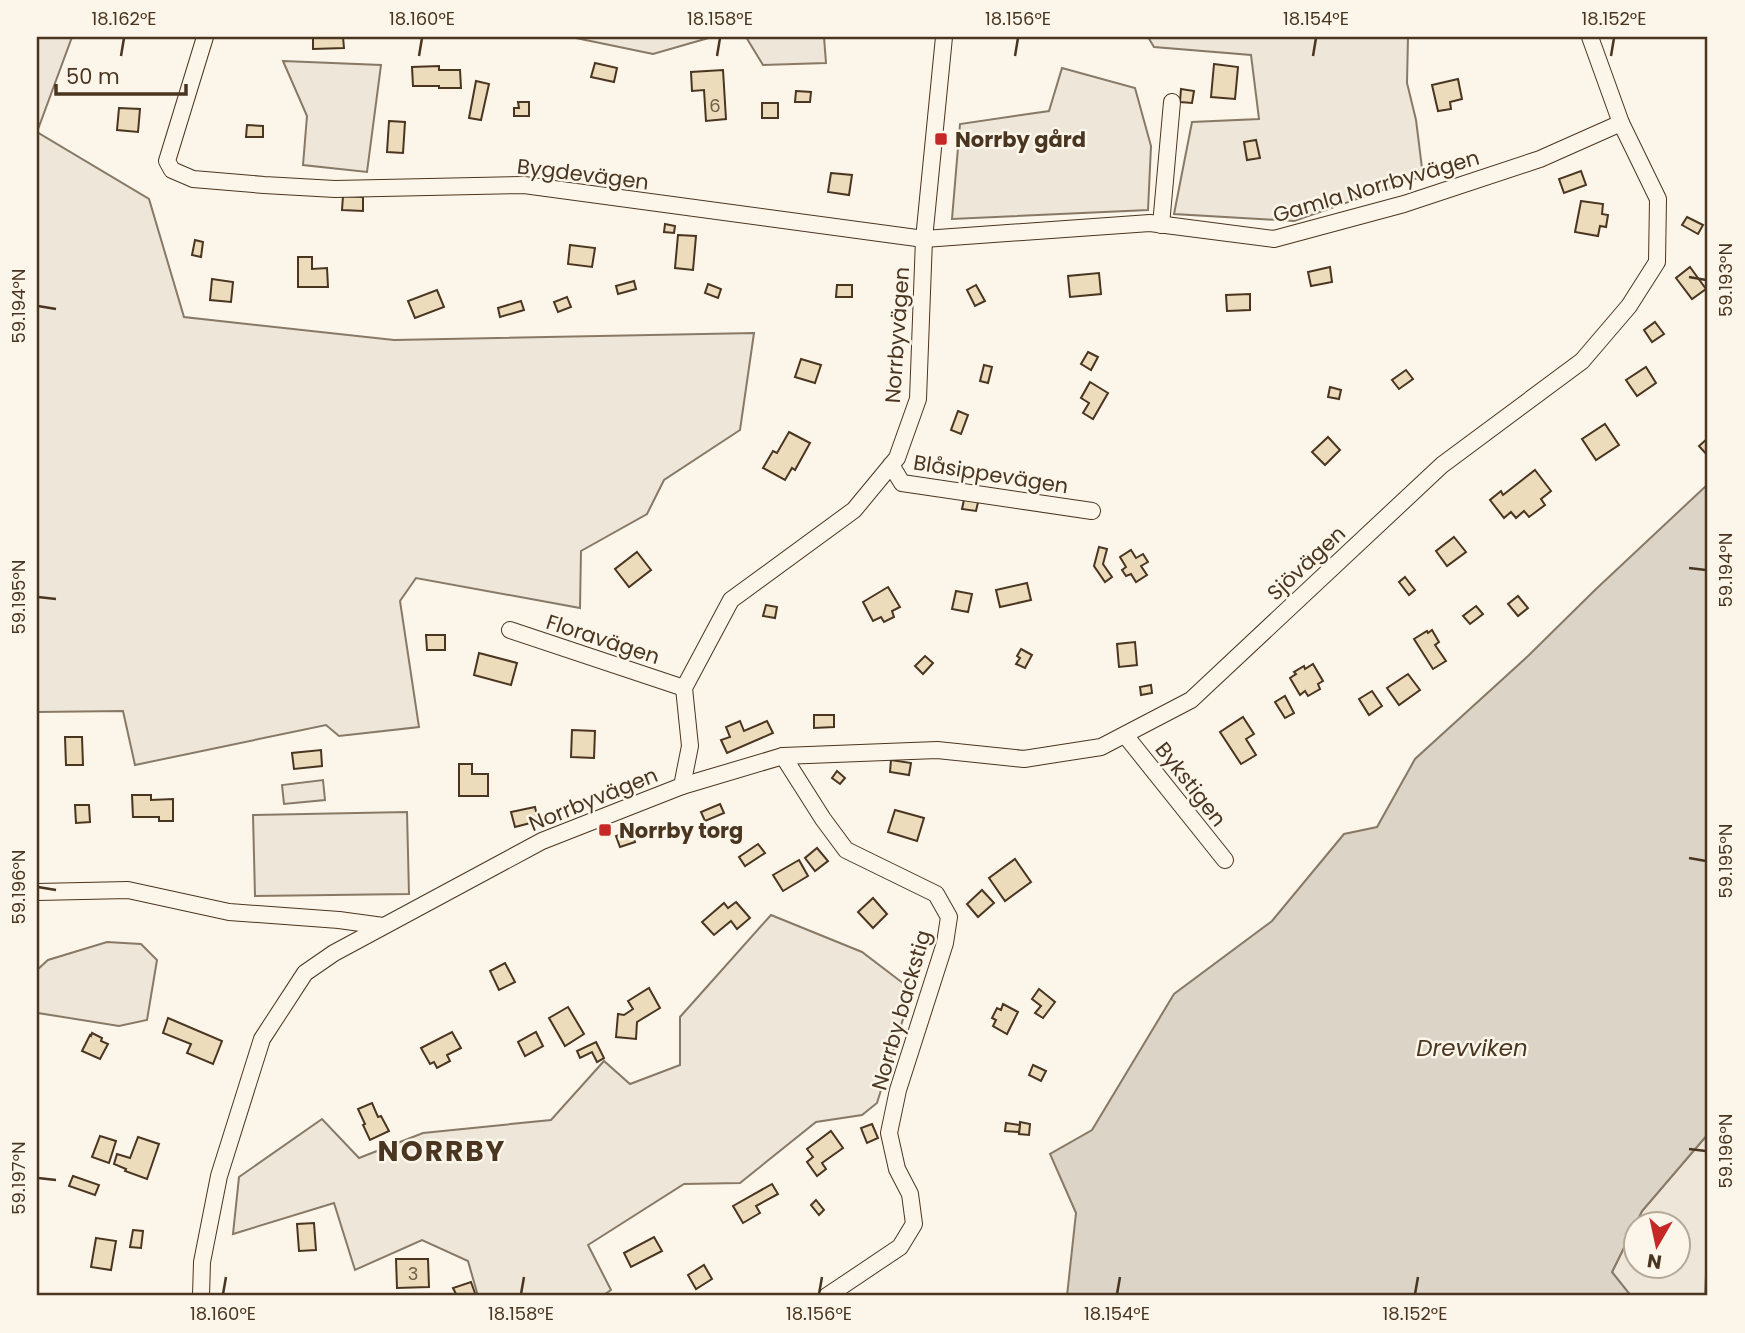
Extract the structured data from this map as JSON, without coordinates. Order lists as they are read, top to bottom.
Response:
{
  "streets": {
    "street": [
      "Bygdevägen",
      "Gamla Norrbyvägen",
      "Norrbyvägen",
      "Blåsippevägen",
      "Sjövägen",
      "Floravägen",
      "Bykstigen",
      "Norrby backstig"
    ]
  },
  "crossings": [
    ["Bygdevägen", "Gamla Norrbyvägen"],
    ["Bygdevägen", "Norrbyvägen"],
    ["Gamla Norrbyvägen", "Norrbyvägen"],
    ["Gamla Norrbyvägen", "Sjövägen"],
    ["Norrbyvägen", "Blåsippevägen"],
    ["Norrbyvägen", "Sjövägen"],
    ["Norrbyvägen", "Floravägen"],
    ["Sjövägen", "Bykstigen"],
    ["Sjövägen", "Norrby backstig"]
  ],
  "districts": ["NORRBY"],
  "water": ["Drevviken"],
  "places": {
    "transit": ["Norrby gård", "Norrby torg"]
  },
  "house_numbers": ["6", "3"],
  "scale_bar": "50 m",
  "north": "bottom",
  "coordinates": [
    "18.162°E",
    "18.160°E",
    "18.158°E",
    "18.156°E",
    "18.154°E",
    "18.152°E",
    "59.193°N",
    "59.194°N",
    "59.195°N",
    "59.196°N",
    "59.197°N"
  ]
}
